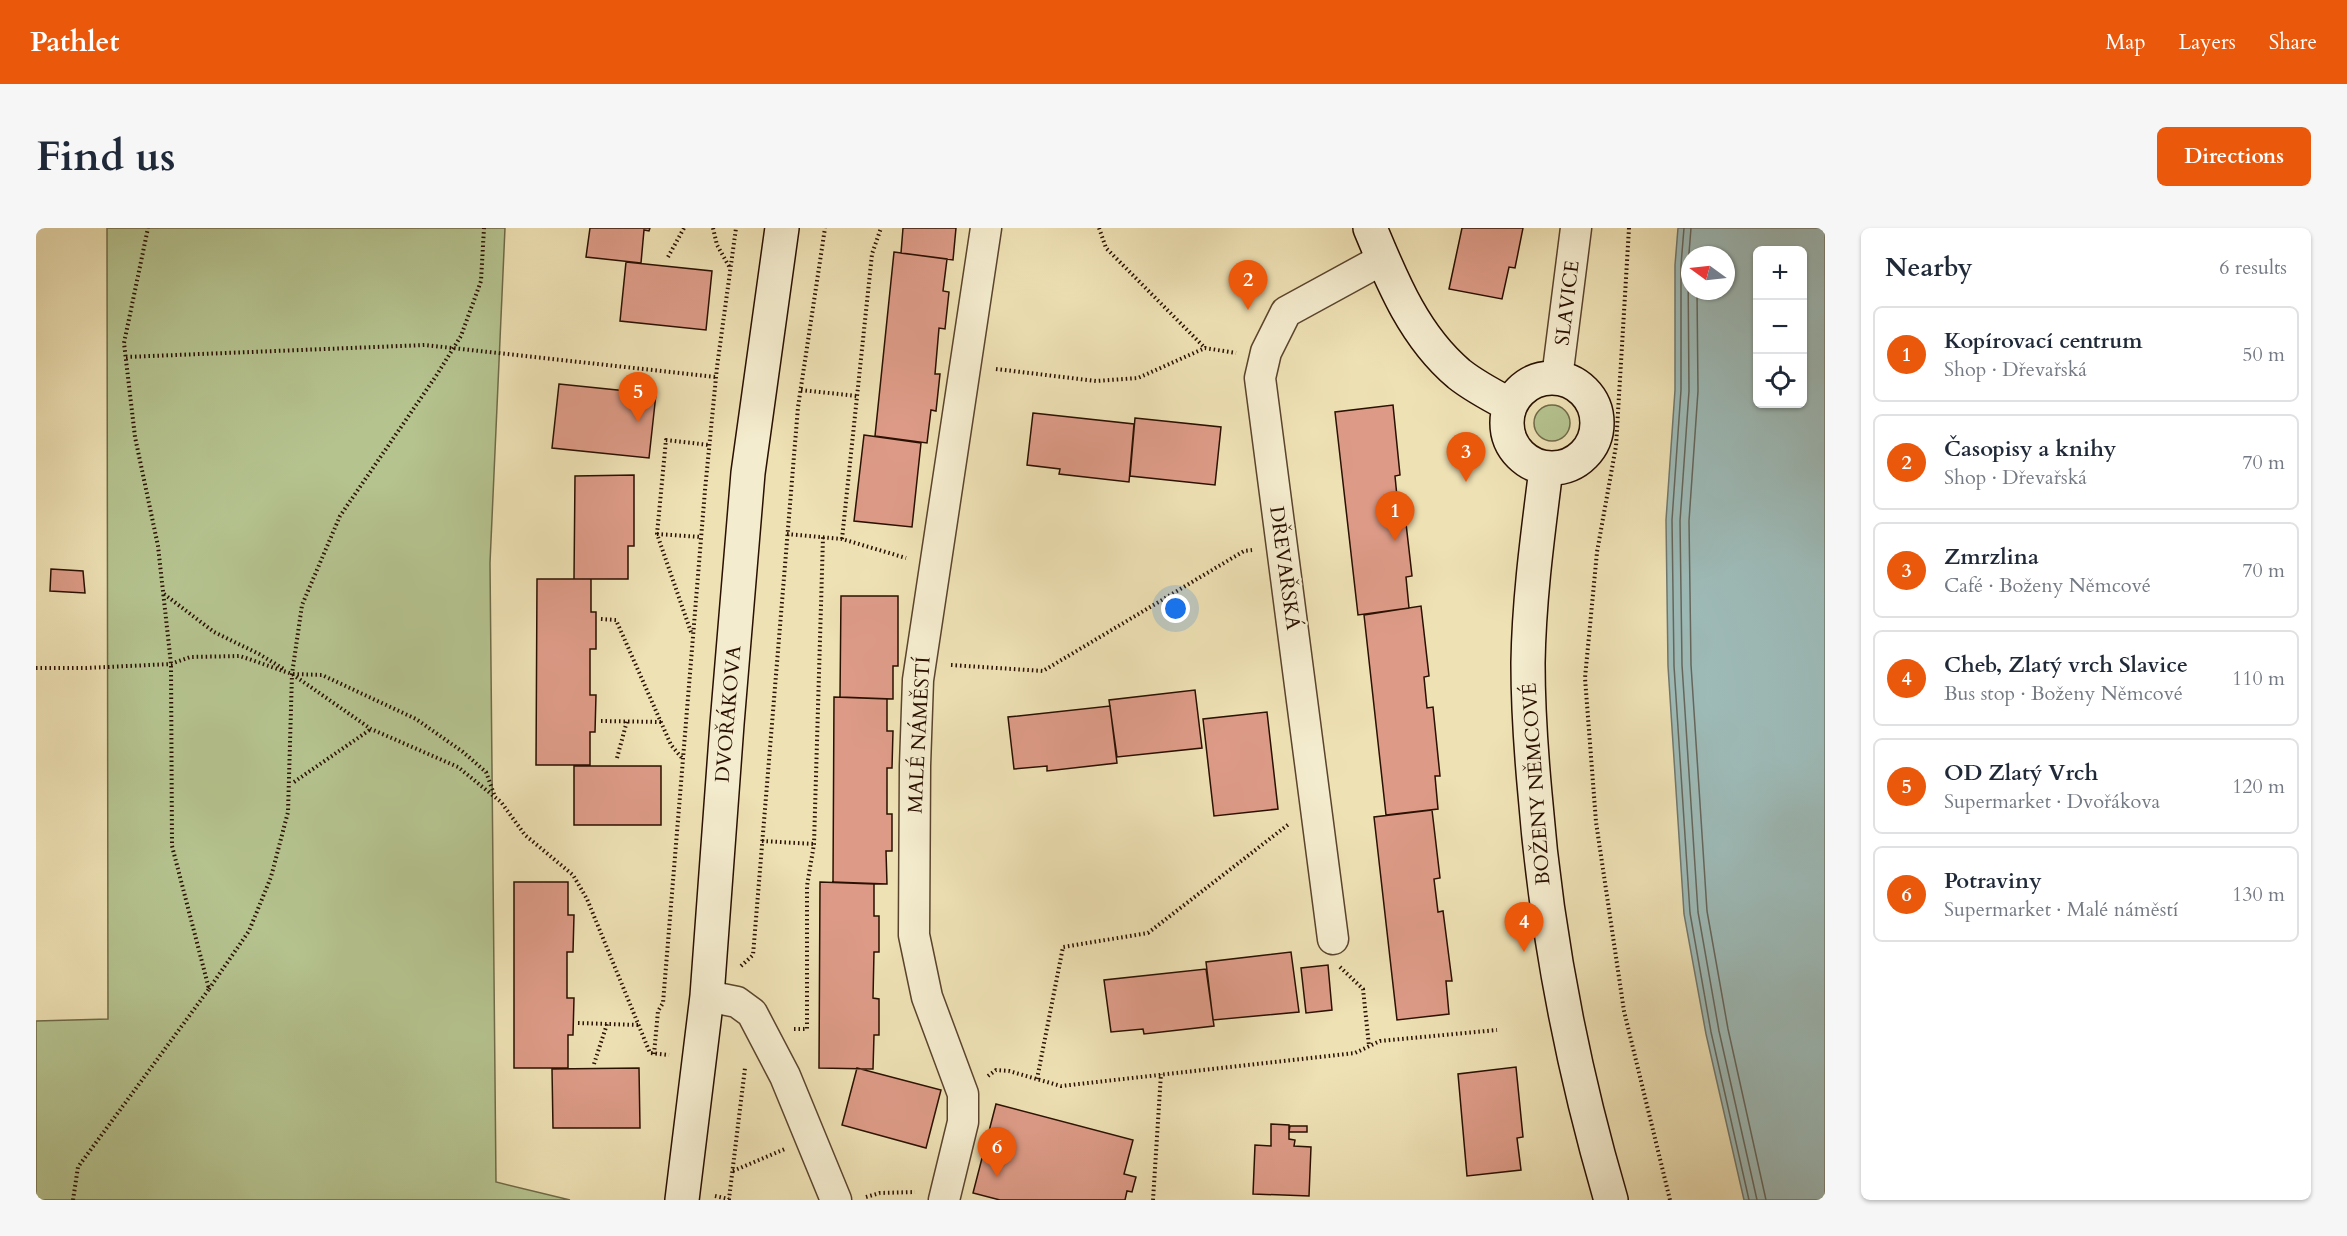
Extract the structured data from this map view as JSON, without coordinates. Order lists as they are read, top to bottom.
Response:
{
  "streets": {
    "street": [
      "SLAVICE",
      "DŘEVAŘSKÁ",
      "DVOŘÁKOVA",
      "MALÉ NÁMĚSTÍ",
      "BOŽENY NĚMCOVÉ"
    ]
  },
  "crossings": [
    ["SLAVICE", "BOŽENY NĚMCOVÉ"]
  ],
  "north": "left",
  "page": {
    "header": "Pathlet",
    "nav": ["Map", "Layers", "Share"],
    "buttons": "Directions",
    "title": "Find us",
    "heading": ["Nearby", "6 results"],
    "map_buttons": ["+", "−"],
    "pins": [
      "2",
      "5",
      "3",
      "1",
      "4",
      "6"
    ],
    "list": [
      {
        "mark": "1",
        "name": "Kopírovací centrum",
        "note": "Shop · Dřevařská",
        "value": "50 m"
      },
      {
        "mark": "2",
        "name": "Časopisy a knihy",
        "note": "Shop · Dřevařská",
        "value": "70 m"
      },
      {
        "mark": "3",
        "name": "Zmrzlina",
        "note": "Café · Boženy Němcové",
        "value": "70 m"
      },
      {
        "mark": "4",
        "name": "Cheb, Zlatý vrch Slavice",
        "note": "Bus stop · Boženy Němcové",
        "value": "110 m"
      },
      {
        "mark": "5",
        "name": "OD Zlatý Vrch",
        "note": "Supermarket · Dvořákova",
        "value": "120 m"
      },
      {
        "mark": "6",
        "name": "Potraviny",
        "note": "Supermarket · Malé náměstí",
        "value": "130 m"
      }
    ]
  }
}
